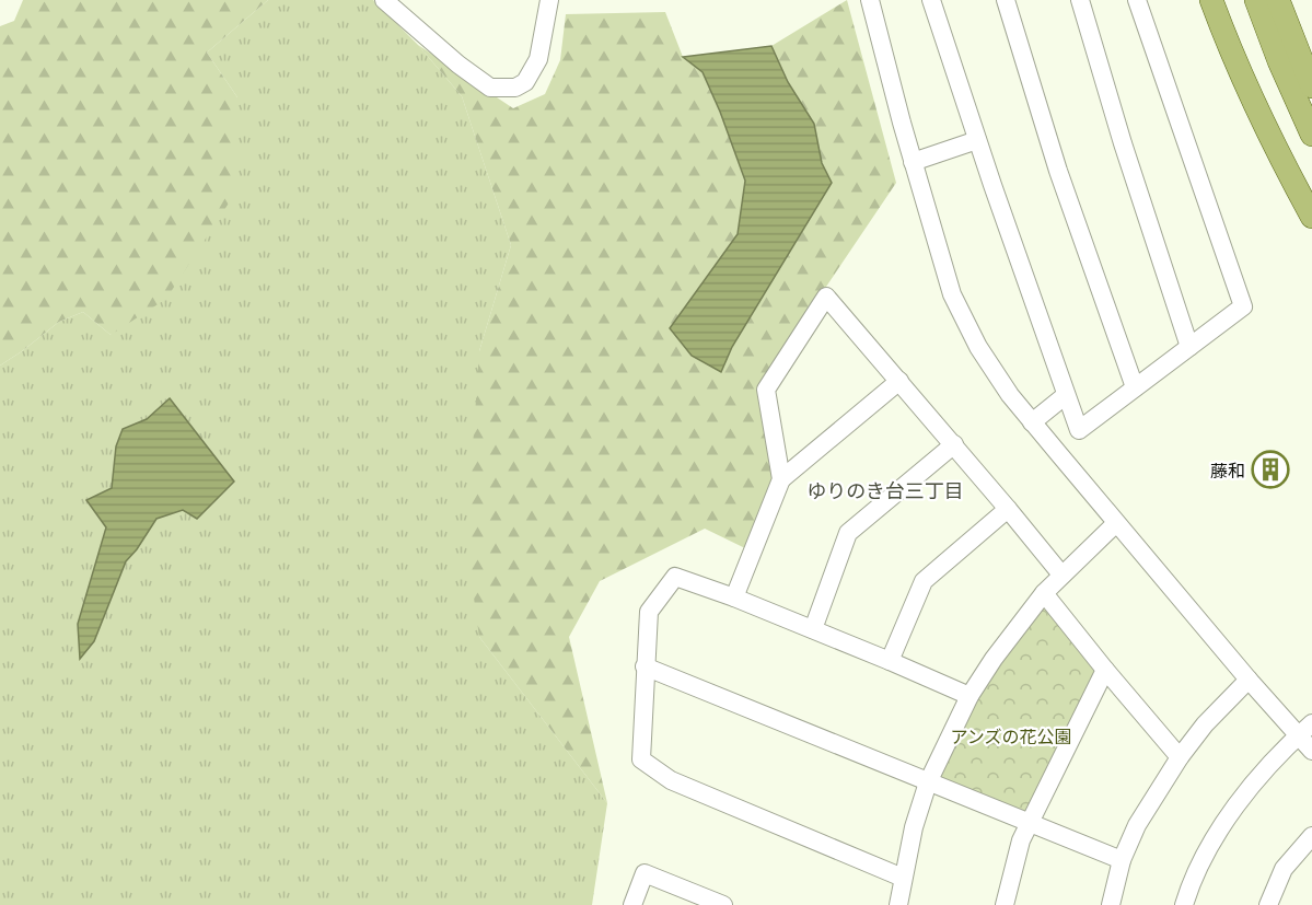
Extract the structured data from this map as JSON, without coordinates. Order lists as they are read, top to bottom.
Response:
{
  "districts": ["ゆりのき台三丁目"],
  "parks": ["アンズの花公園"],
  "places": {
    "building": ["藤和"]
  }
}
